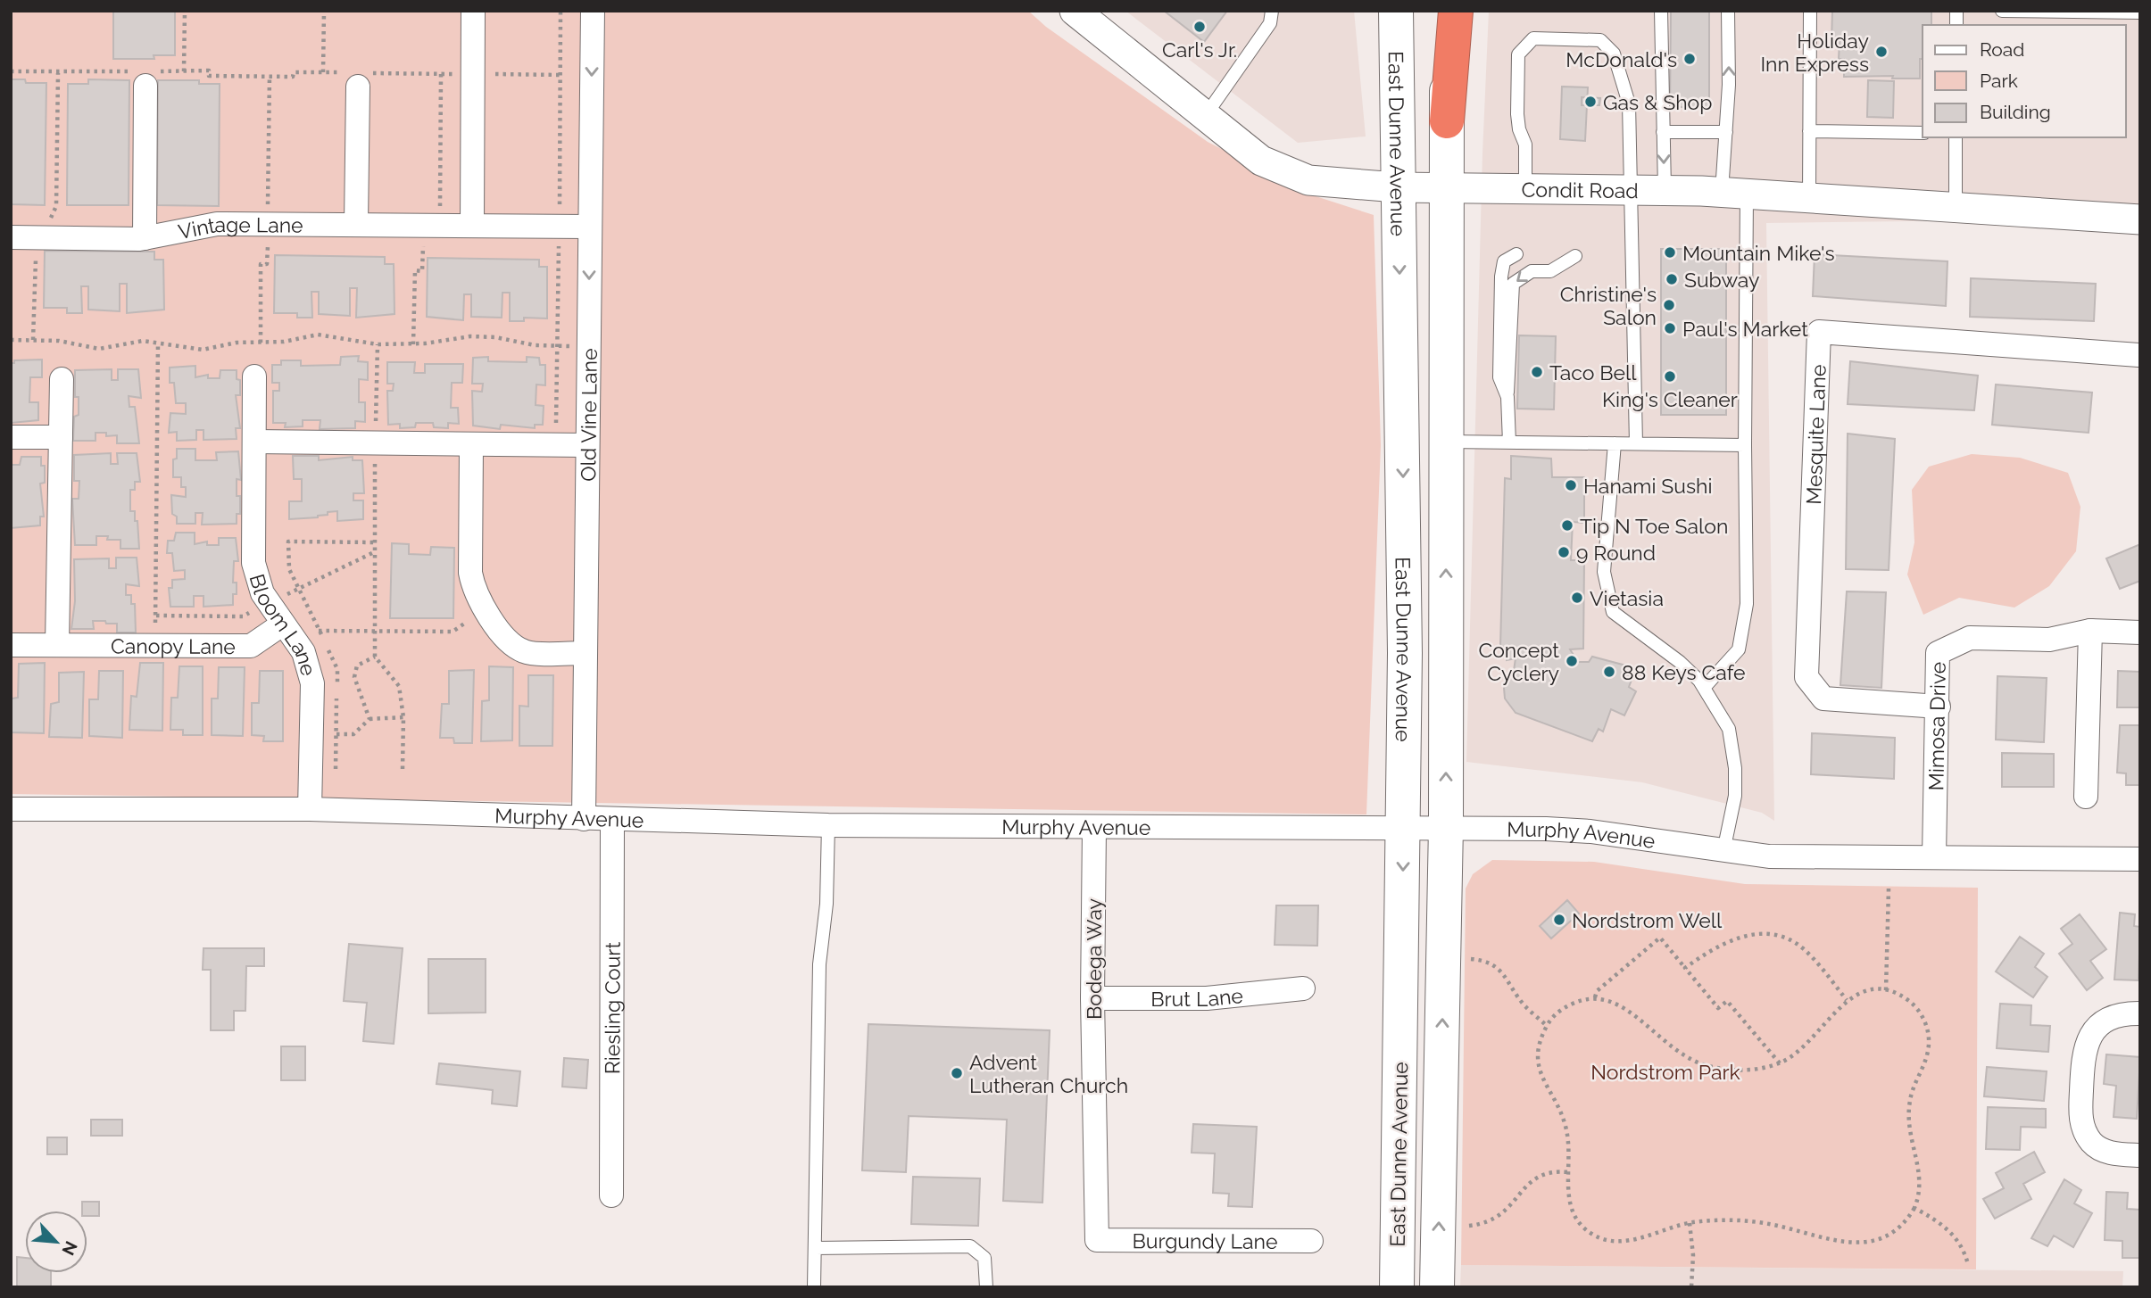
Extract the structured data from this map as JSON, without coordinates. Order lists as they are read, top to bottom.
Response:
{
  "streets": {
    "main road": ["East Dunne Avenue"],
    "street": [
      "Condit Road",
      "Vintage Lane",
      "Old Vine Lane",
      "Mesquite Lane",
      "Bloom Lane",
      "Canopy Lane",
      "Mimosa Drive",
      "Murphy Avenue",
      "Bodega Way",
      "Brut Lane",
      "Riesling Court",
      "Burgundy Lane"
    ]
  },
  "crossings": [
    ["East Dunne Avenue", "Condit Road"],
    ["East Dunne Avenue", "Murphy Avenue"],
    ["Vintage Lane", "Old Vine Lane"],
    ["Old Vine Lane", "Murphy Avenue"],
    ["Mesquite Lane", "Mimosa Drive"],
    ["Bloom Lane", "Canopy Lane"],
    ["Bloom Lane", "Murphy Avenue"],
    ["Mimosa Drive", "Murphy Avenue"],
    ["Murphy Avenue", "Bodega Way"],
    ["Murphy Avenue", "Riesling Court"],
    ["Bodega Way", "Brut Lane"],
    ["Bodega Way", "Burgundy Lane"]
  ],
  "parks": ["Nordstrom Park"],
  "places": [
    "Carl's Jr.",
    "Holiday Inn Express",
    "McDonald's",
    "Gas & Shop",
    "Mountain Mike's",
    "Subway",
    "Christine's Salon",
    "Paul's Market",
    "Taco Bell",
    "King's Cleaner",
    "Hanami Sushi",
    "Tip N Toe Salon",
    "9 Round",
    "Vietasia",
    "Concept Cyclery",
    "88 Keys Cafe",
    "Nordstrom Well",
    "Advent Lutheran Church"
  ],
  "legend": ["Road", "Park", "Building"],
  "north": "bottom right"
}
